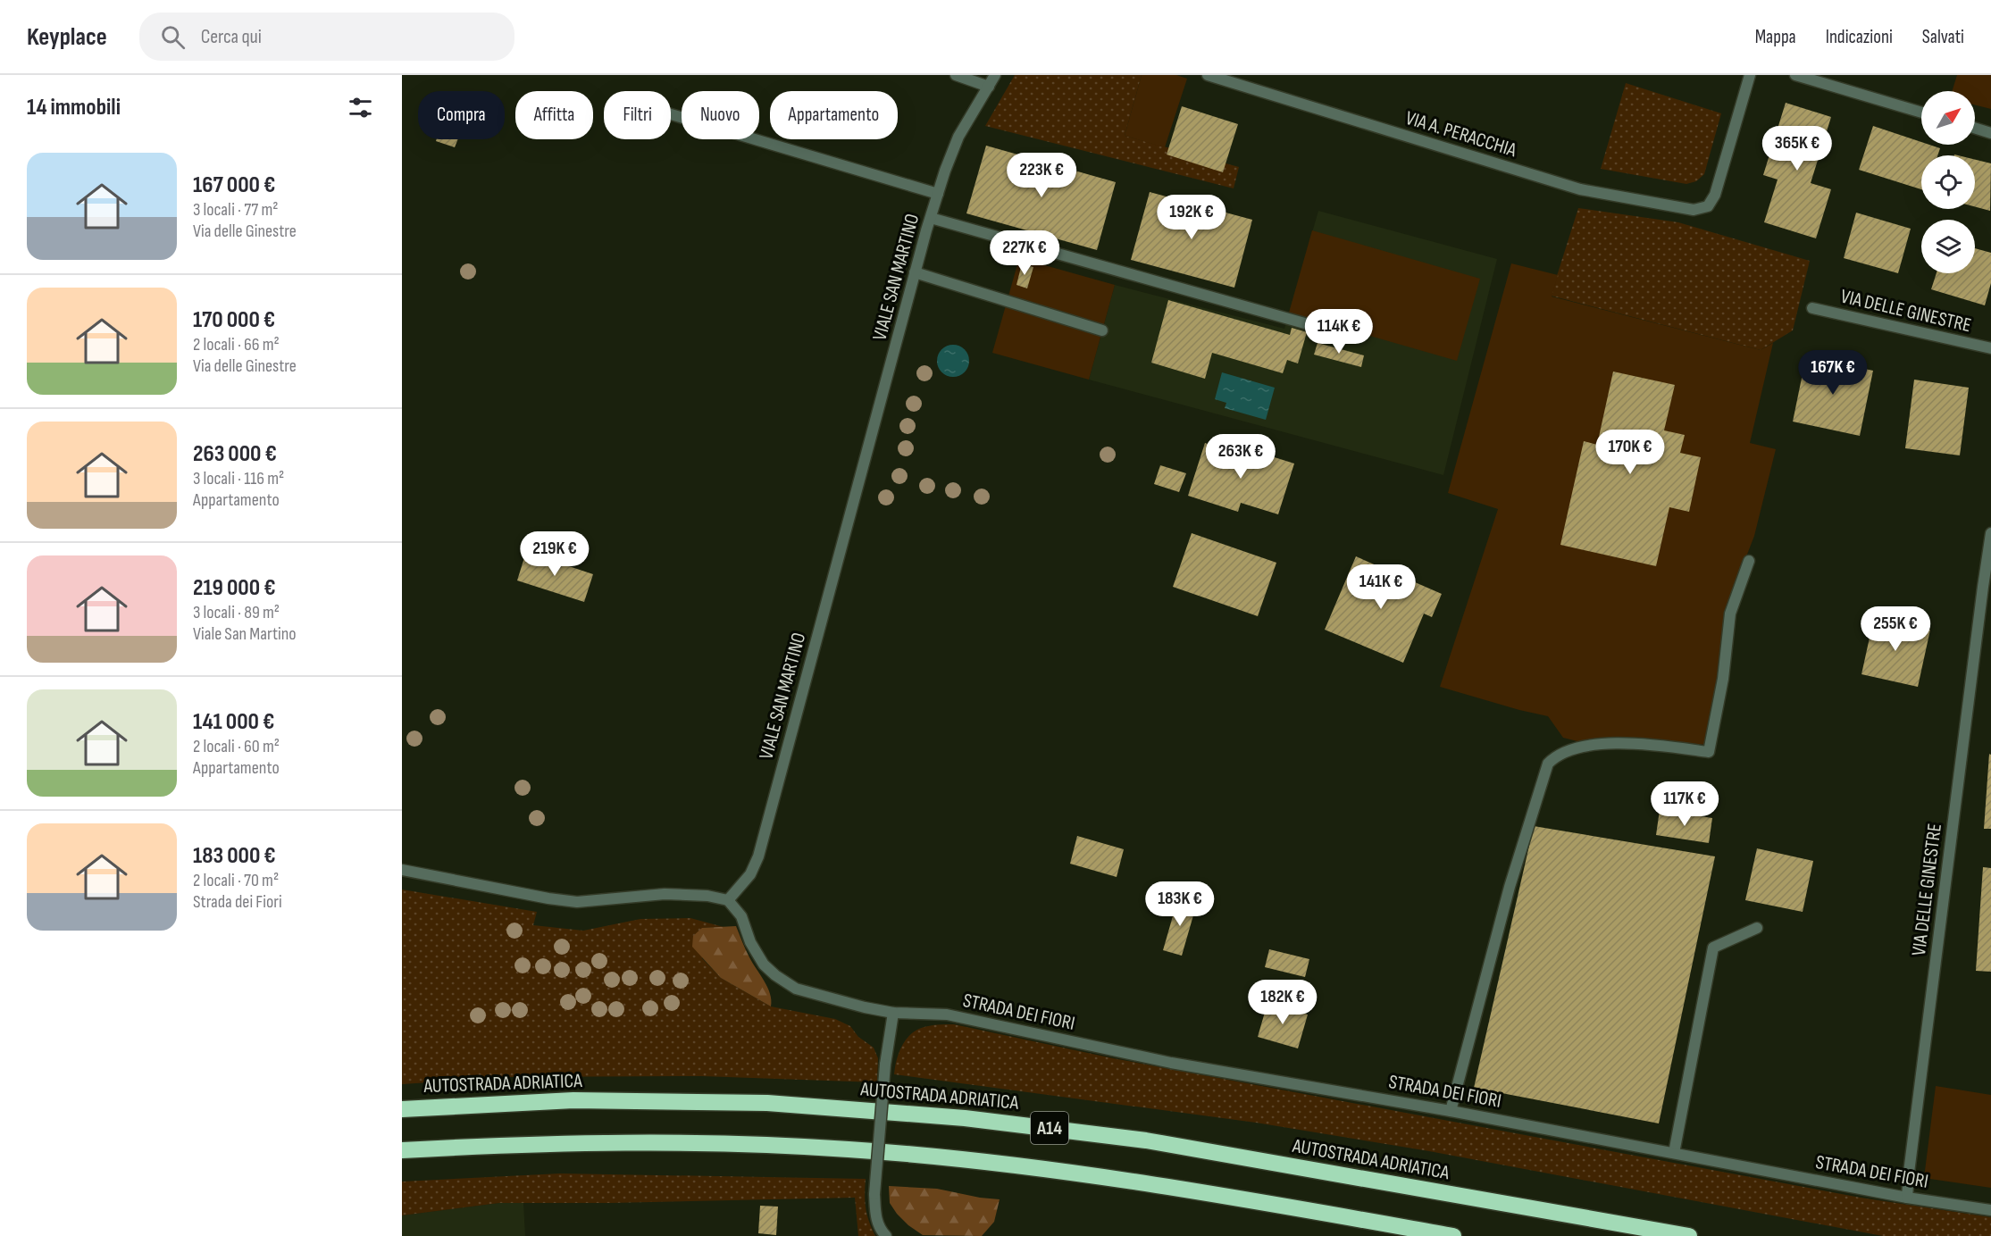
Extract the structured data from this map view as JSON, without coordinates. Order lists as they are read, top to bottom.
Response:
{
  "streets": {
    "highway": ["AUTOSTRADA ADRIATICA", "A14"],
    "street": [
      "VIA A. PERACCHIA",
      "VIALE SAN MARTINO",
      "VIA DELLE GINESTRE",
      "STRADA DEI FIORI"
    ]
  },
  "crossings": [
    ["VIA DELLE GINESTRE", "STRADA DEI FIORI"]
  ],
  "north": "top right",
  "page": {
    "header": "Keyplace",
    "search": "Cerca qui",
    "nav": ["Mappa", "Indicazioni", "Salvati"],
    "heading": "14 immobili",
    "chip": [
      "Compra",
      "Affitta",
      "Filtri",
      "Nuovo",
      "Appartamento"
    ],
    "price": [
      "365K €",
      "223K €",
      "192K €",
      "227K €",
      "114K €",
      "167K €",
      "170K €",
      "263K €",
      "219K €",
      "141K €",
      "255K €",
      "117K €",
      "183K €",
      "182K €"
    ],
    "list": [
      {
        "name": "167 000 €",
        "note": "3 locali · 77 m² · Via delle Ginestre"
      },
      {
        "name": "170 000 €",
        "note": "2 locali · 66 m² · Via delle Ginestre"
      },
      {
        "name": "263 000 €",
        "note": "3 locali · 116 m² · Appartamento"
      },
      {
        "name": "219 000 €",
        "note": "3 locali · 89 m² · Viale San Martino"
      },
      {
        "name": "141 000 €",
        "note": "2 locali · 60 m² · Appartamento"
      },
      {
        "name": "183 000 €",
        "note": "2 locali · 70 m² · Strada dei Fiori"
      }
    ]
  }
}
